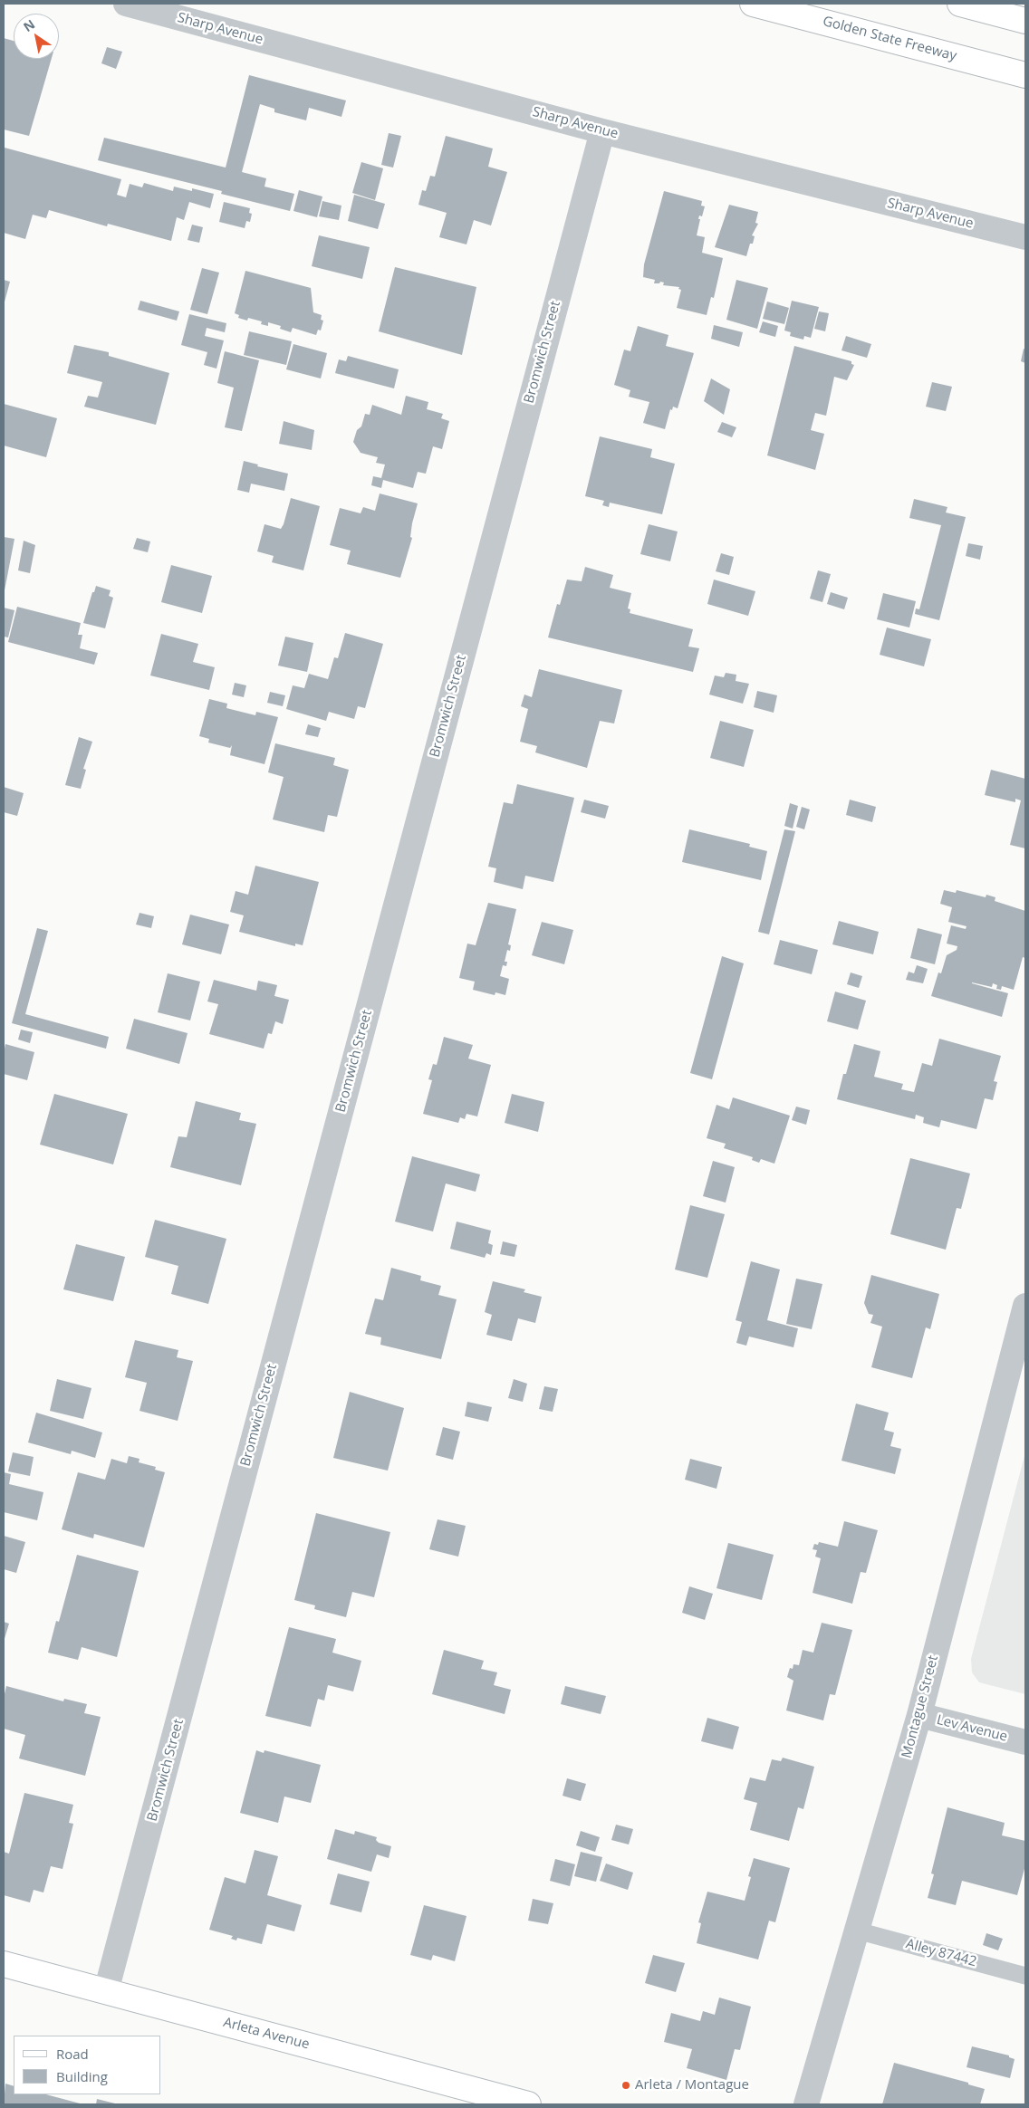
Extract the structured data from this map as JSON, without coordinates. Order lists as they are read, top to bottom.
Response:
{
  "streets": {
    "main road": ["Golden State Freeway", "Arleta Avenue"],
    "street": [
      "Sharp Avenue",
      "Bromwich Street",
      "Montague Street",
      "Lev Avenue"
    ],
    "lane": ["Alley 87442"]
  },
  "crossings": [
    ["Sharp Avenue", "Bromwich Street"],
    ["Bromwich Street", "Arleta Avenue"],
    ["Montague Street", "Lev Avenue"],
    ["Montague Street", "Alley 87442"]
  ],
  "places": ["Arleta / Montague"],
  "legend": ["Road", "Building"],
  "north": "top left"
}
